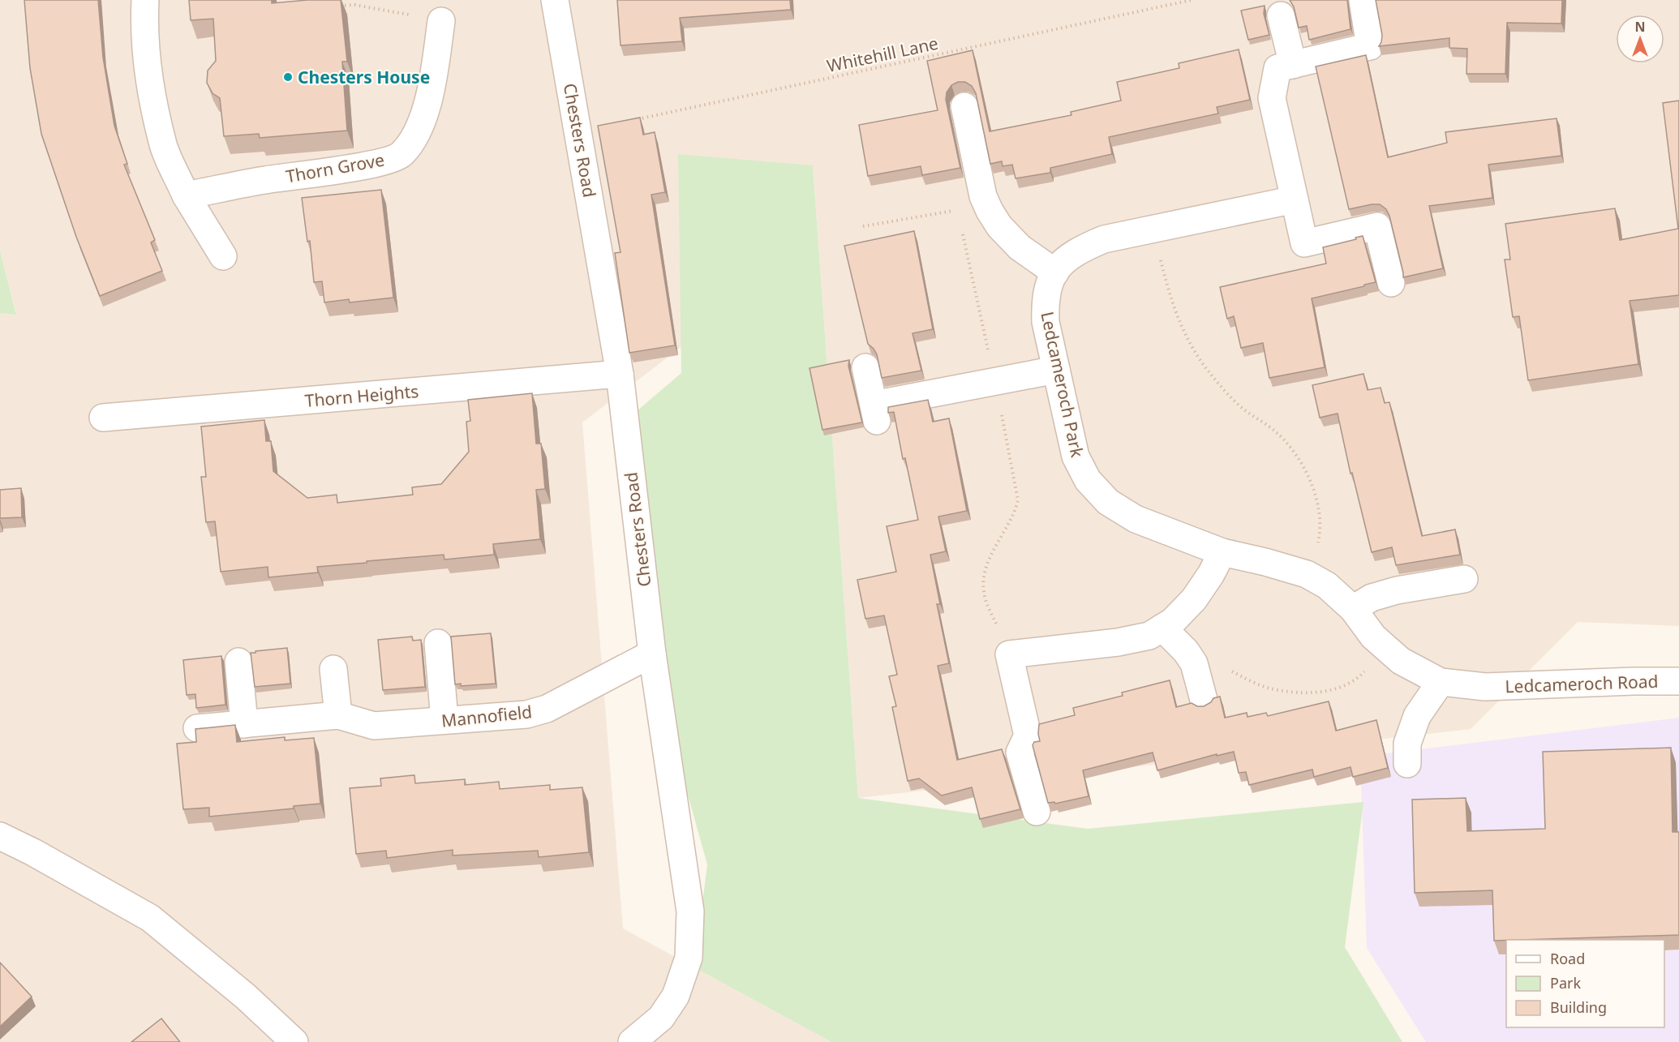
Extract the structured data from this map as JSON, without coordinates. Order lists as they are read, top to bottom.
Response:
{
  "streets": {
    "street": [
      "Chesters Road",
      "Thorn Grove",
      "Ledcameroch Park",
      "Thorn Heights",
      "Ledcameroch Road",
      "Mannofield"
    ],
    "path": ["Whitehill Lane"]
  },
  "crossings": [
    ["Chesters Road", "Thorn Heights"],
    ["Chesters Road", "Mannofield"],
    ["Ledcameroch Park", "Ledcameroch Road"]
  ],
  "places": ["Chesters House"],
  "legend": ["Road", "Park", "Building"],
  "north": "top"
}
